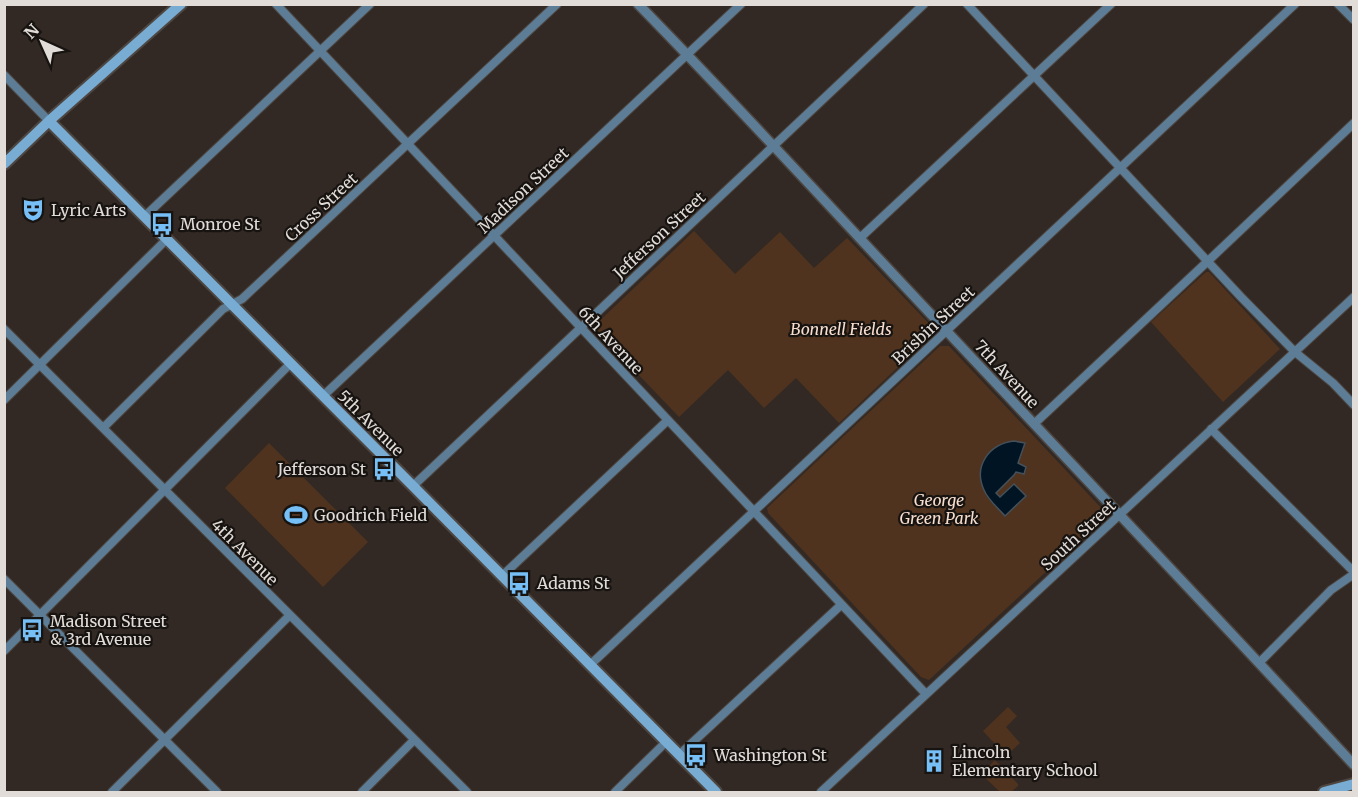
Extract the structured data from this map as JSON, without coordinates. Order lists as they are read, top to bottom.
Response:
{
  "streets": {
    "main road": ["5th Avenue"],
    "street": [
      "Madison Street",
      "Cross Street",
      "Jefferson Street",
      "Brisbin Street",
      "6th Avenue",
      "7th Avenue",
      "South Street",
      "4th Avenue"
    ]
  },
  "crossings": [
    ["Madison Street", "6th Avenue"],
    ["Madison Street", "7th Avenue"],
    ["Madison Street", "5th Avenue"],
    ["Cross Street", "6th Avenue"],
    ["Cross Street", "5th Avenue"],
    ["Cross Street", "4th Avenue"],
    ["Jefferson Street", "6th Avenue"],
    ["Jefferson Street", "7th Avenue"],
    ["Jefferson Street", "5th Avenue"],
    ["Brisbin Street", "6th Avenue"],
    ["Brisbin Street", "7th Avenue"],
    ["Brisbin Street", "5th Avenue"],
    ["6th Avenue", "South Street"],
    ["7th Avenue", "South Street"]
  ],
  "parks": ["Bonnell Fields", "George Green Park"],
  "places": {
    "theatre": ["Lyric Arts"],
    "bus stop": [
      "Monroe St",
      "Jefferson St",
      "Adams St",
      "Madison Street & 3rd Avenue",
      "Washington St"
    ],
    "sports": ["Goodrich Field"],
    "building": ["Lincoln Elementary School"]
  },
  "north": "top left"
}
